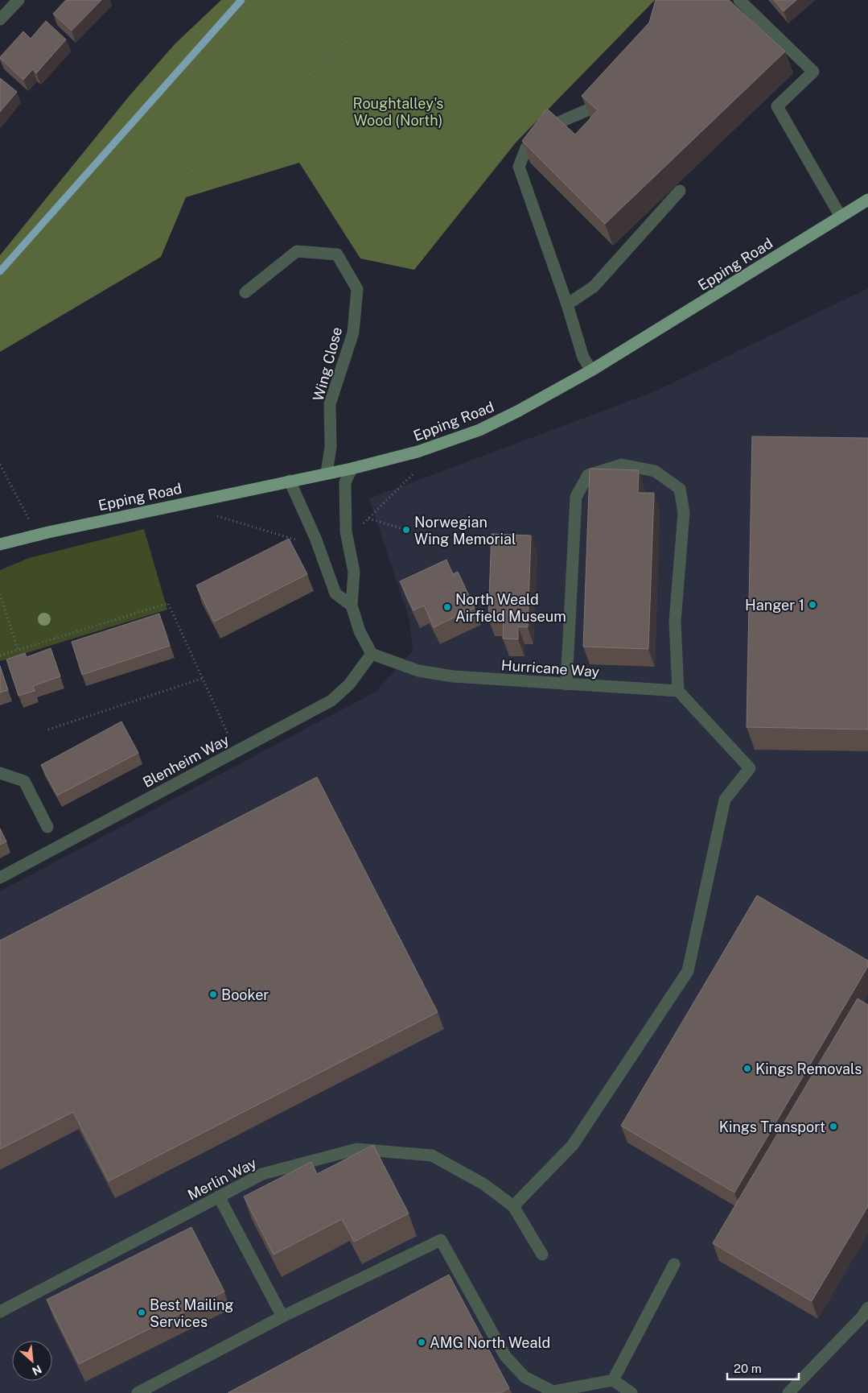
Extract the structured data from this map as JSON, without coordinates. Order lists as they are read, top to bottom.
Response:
{
  "streets": {
    "main road": ["Epping Road"],
    "street": [
      "Wing Close",
      "Hurricane Way",
      "Blenheim Way",
      "Merlin Way"
    ]
  },
  "crossings": [
    ["Epping Road", "Wing Close"],
    ["Hurricane Way", "Blenheim Way"]
  ],
  "parks": ["Roughtalley's Wood (North)"],
  "places": [
    "Norwegian Wing Memorial",
    "Hanger 1",
    "North Weald Airfield Museum",
    "Booker",
    "Kings Removals",
    "Kings Transport",
    "Best Mailing Services",
    "AMG North Weald"
  ],
  "scale_bar": "20 m",
  "north": "bottom right"
}
